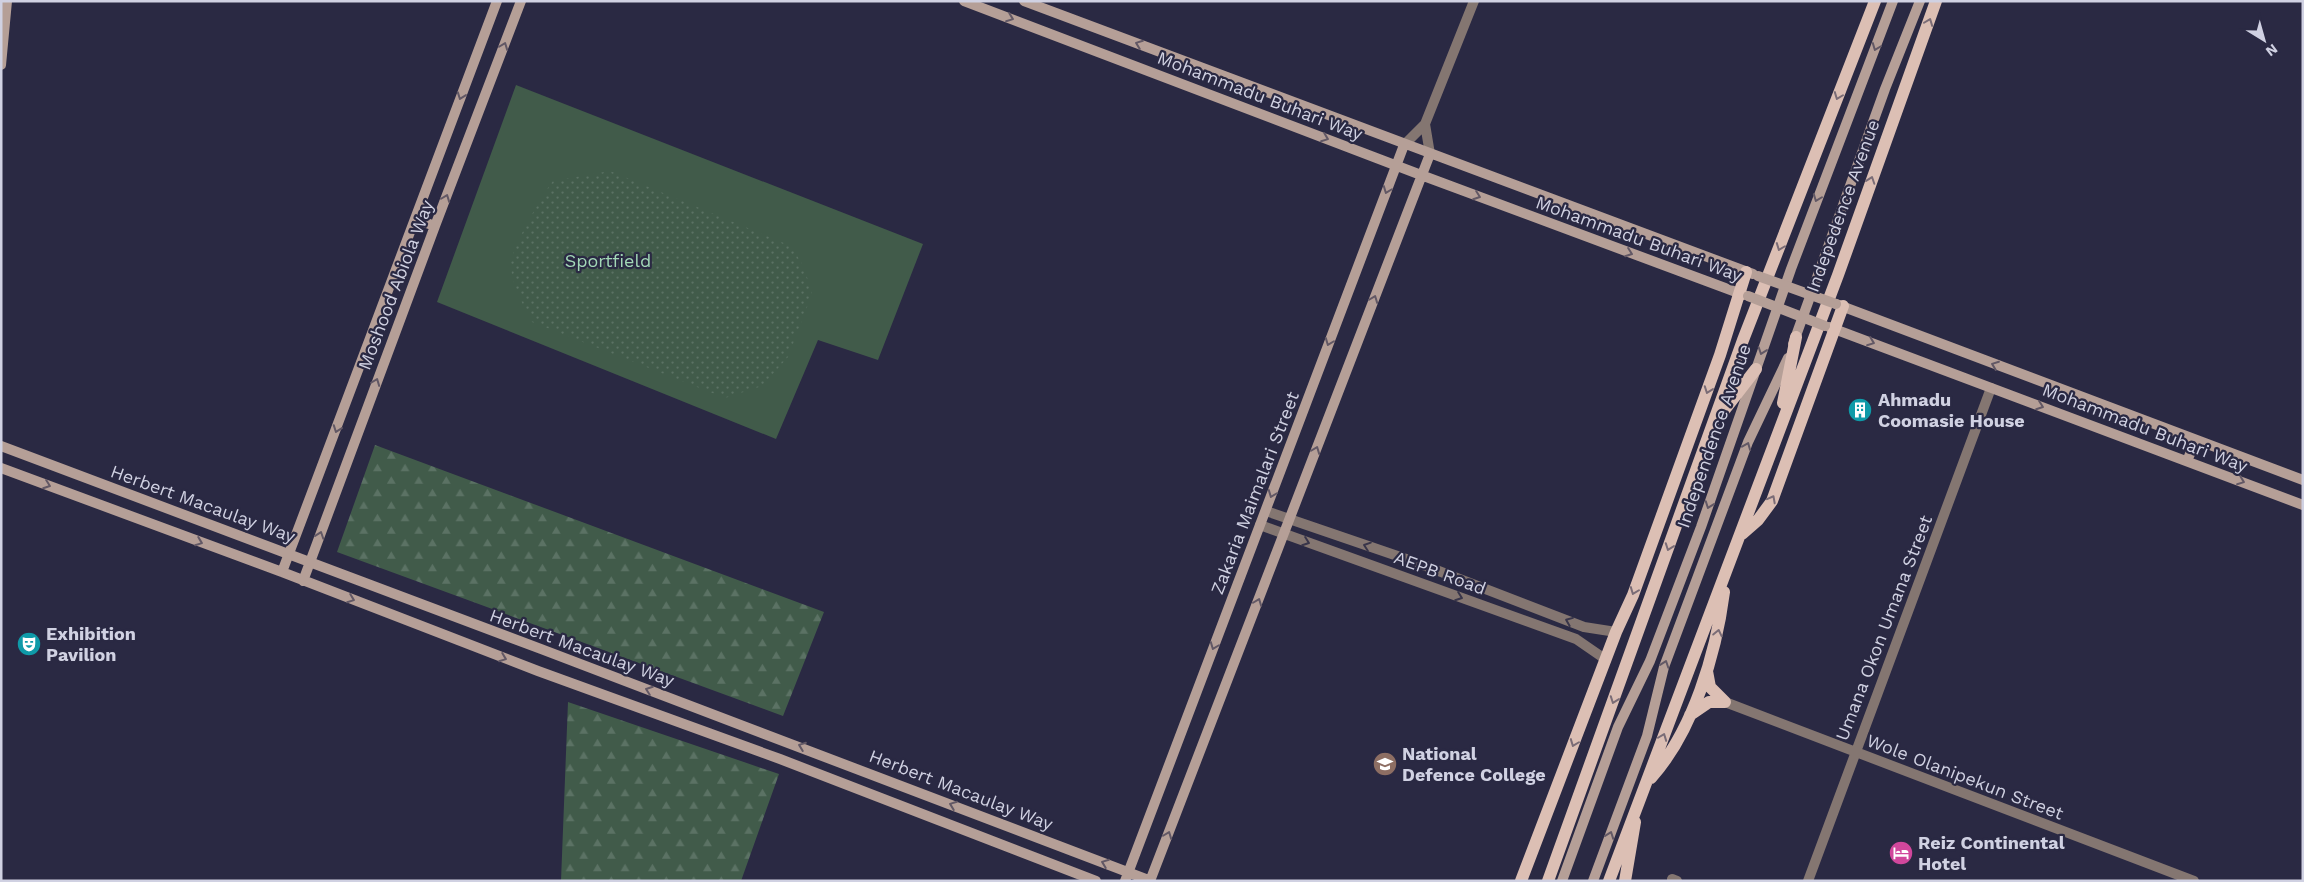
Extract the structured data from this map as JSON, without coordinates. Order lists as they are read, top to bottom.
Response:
{
  "streets": {
    "main road": [
      "Mohammadu Buhari Way",
      "Indepedence Avenue",
      "Moshood Abiola Way",
      "Independence Avenue",
      "Zakaria Maimalari Street",
      "Herbert Macaulay Way"
    ],
    "street": ["AEPB Road", "Umana Okon Umana Street", "Wole Olanipekun Street"]
  },
  "crossings": [
    ["Mohammadu Buhari Way", "Zakaria Maimalari Street"],
    ["Mohammadu Buhari Way", "Umana Okon Umana Street"],
    ["Moshood Abiola Way", "Herbert Macaulay Way"],
    ["Zakaria Maimalari Street", "Herbert Macaulay Way"],
    ["Zakaria Maimalari Street", "AEPB Road"],
    ["Umana Okon Umana Street", "Wole Olanipekun Street"]
  ],
  "parks": ["Sportfield"],
  "places": {
    "building": ["Ahmadu Coomasie House"],
    "theatre": ["Exhibition Pavilion"],
    "school or university": ["National Defence College"],
    "hotel": ["Reiz Continental Hotel"]
  },
  "north": "bottom right"
}
